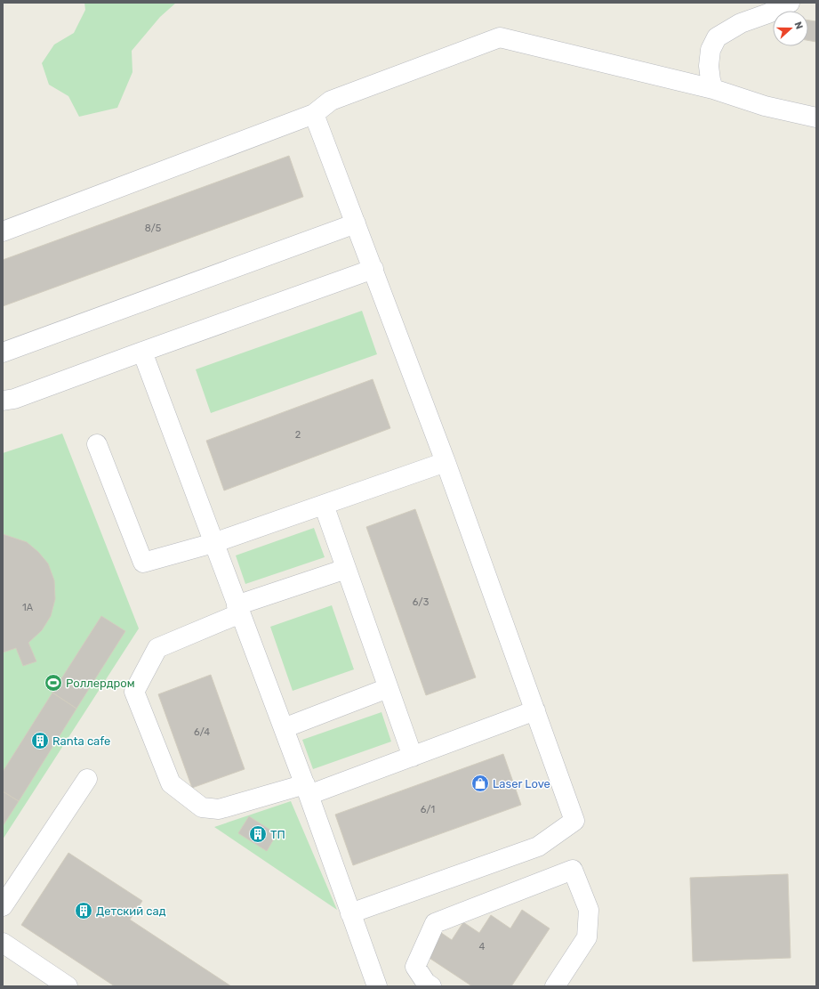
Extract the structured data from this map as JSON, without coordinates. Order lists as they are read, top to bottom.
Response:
{
  "places": {
    "sports": ["Роллердром"],
    "building": ["Ranta cafe", "ТП", "Детский сад"],
    "shop": ["Laser Love"]
  },
  "house_numbers": [
    "8/5",
    "2",
    "6/3",
    "1А",
    "6/4",
    "6/1",
    "4"
  ],
  "north": "right"
}
